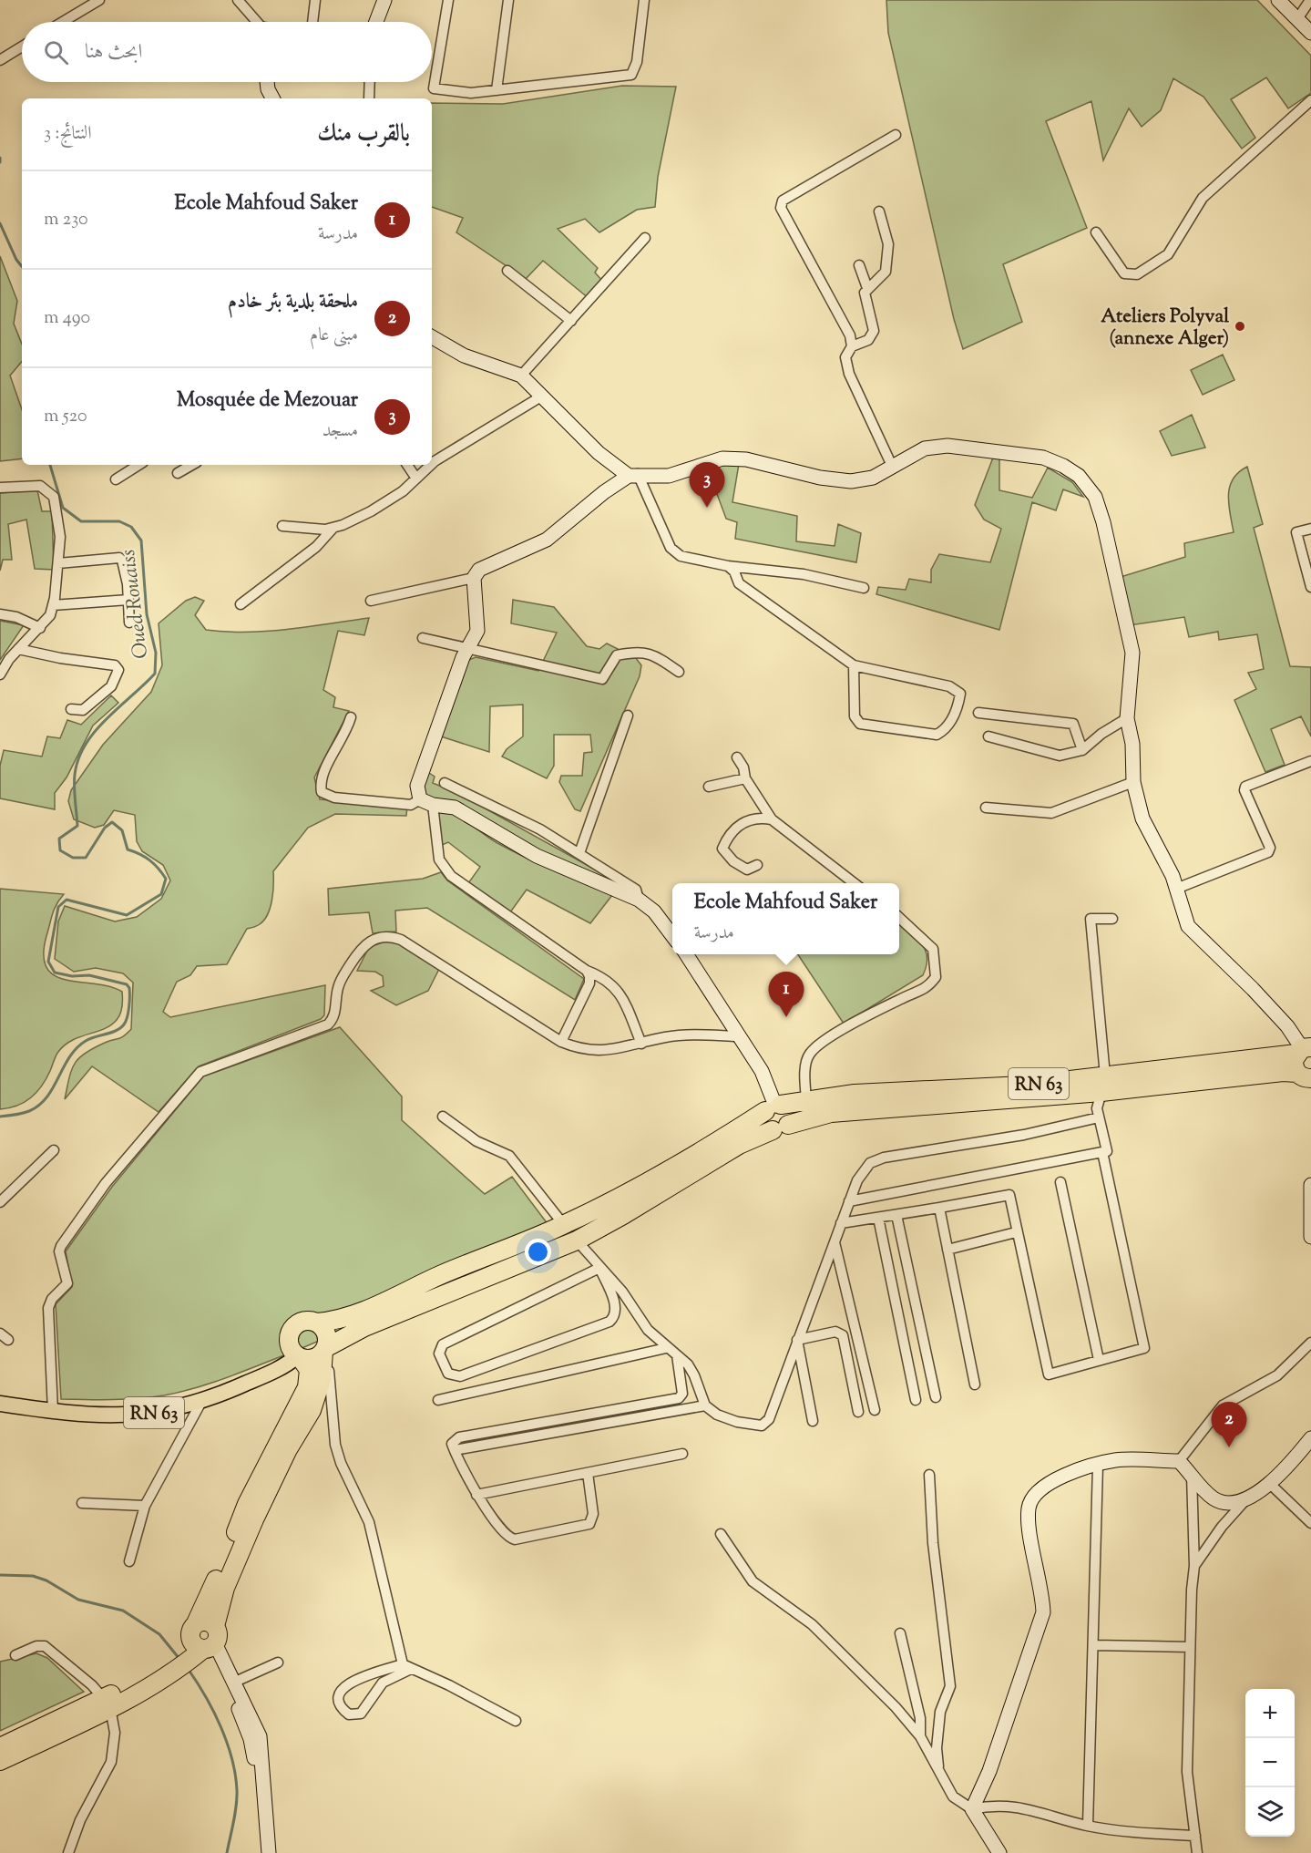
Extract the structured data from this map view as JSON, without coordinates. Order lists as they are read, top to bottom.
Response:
{
  "streets": {
    "highway": ["RN 63"]
  },
  "water": ["Oued Rouaiss"],
  "places": ["Ateliers Polyval (annexe Alger)"],
  "page": {
    "search": "ابحث هنا",
    "heading": ["بالقرب منك", "النتائج: 3"],
    "list": [
      {
        "mark": "1",
        "name": "Ecole Mahfoud Saker",
        "note": "مدرسة",
        "value": "230 m"
      },
      {
        "mark": "2",
        "name": "ملحقة بلدية بئر خادم",
        "note": "مبنى عام",
        "value": "490 m"
      },
      {
        "mark": "3",
        "name": "Mosquée de Mezouar",
        "note": "مسجد",
        "value": "520 m"
      }
    ],
    "pins": ["3", "1", "2"],
    "popup": ["Ecole Mahfoud Saker", "مدرسة"],
    "map_buttons": ["+", "−"]
  }
}
